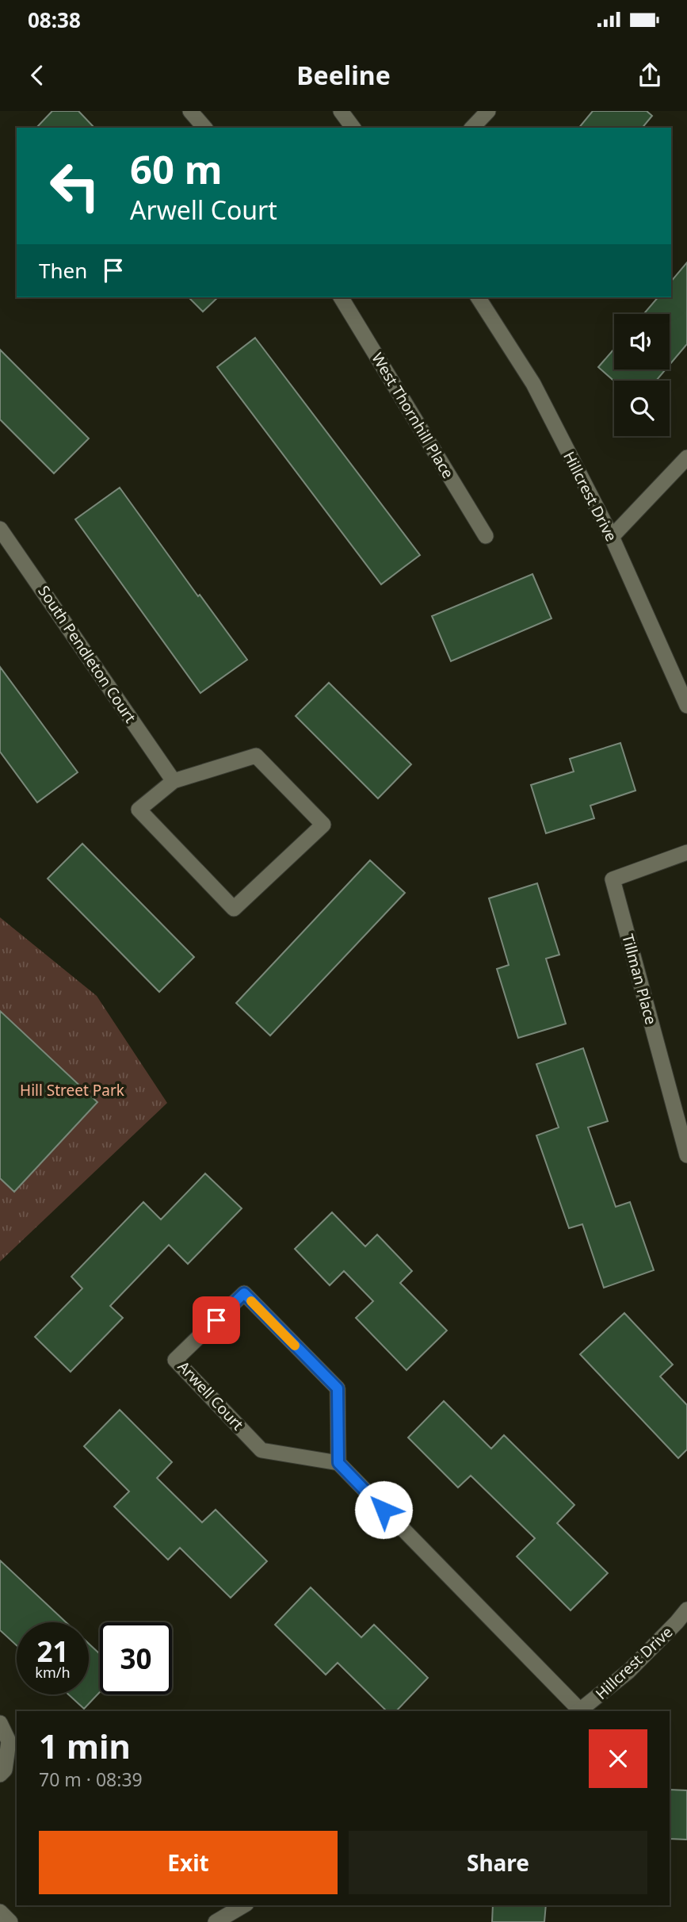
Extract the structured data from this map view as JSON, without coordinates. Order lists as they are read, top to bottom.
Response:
{
  "streets": {
    "street": [
      "West Thornhill Place",
      "Hillcrest Drive",
      "South Pendleton Court",
      "Tillman Place",
      "Arwell Court"
    ]
  },
  "parks": ["Hill Street Park"],
  "page": {
    "status": "08:38",
    "header": "Beeline",
    "turn": ["60 m", "Arwell Court"],
    "then": "Then",
    "speed": "21 km/h",
    "limit": "30",
    "heading": ["1 min", "70 m · 08:39"],
    "buttons": ["Exit", "Share"]
  }
}
